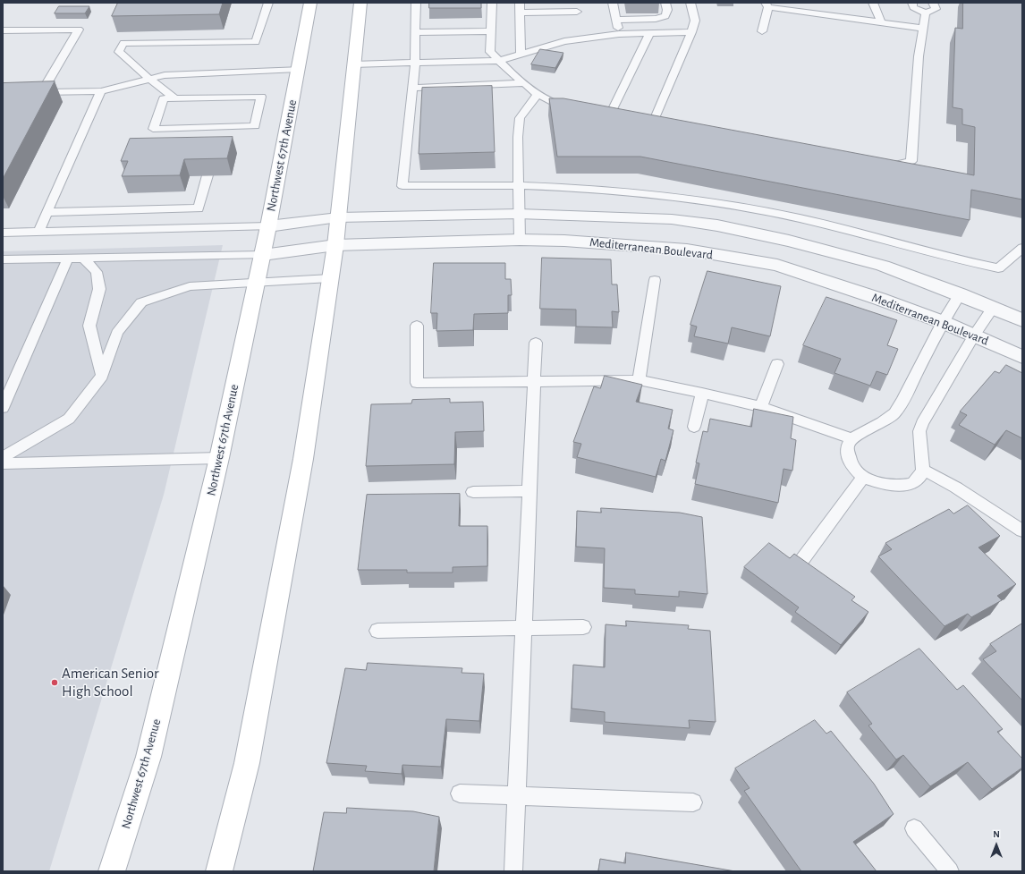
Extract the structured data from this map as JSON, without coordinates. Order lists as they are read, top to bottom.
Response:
{
  "streets": {
    "main road": ["Northwest 67th Avenue"],
    "street": ["Mediterranean Boulevard"]
  },
  "crossings": [
    ["Northwest 67th Avenue", "Mediterranean Boulevard"]
  ],
  "places": ["American Senior High School"],
  "north": "top"
}
